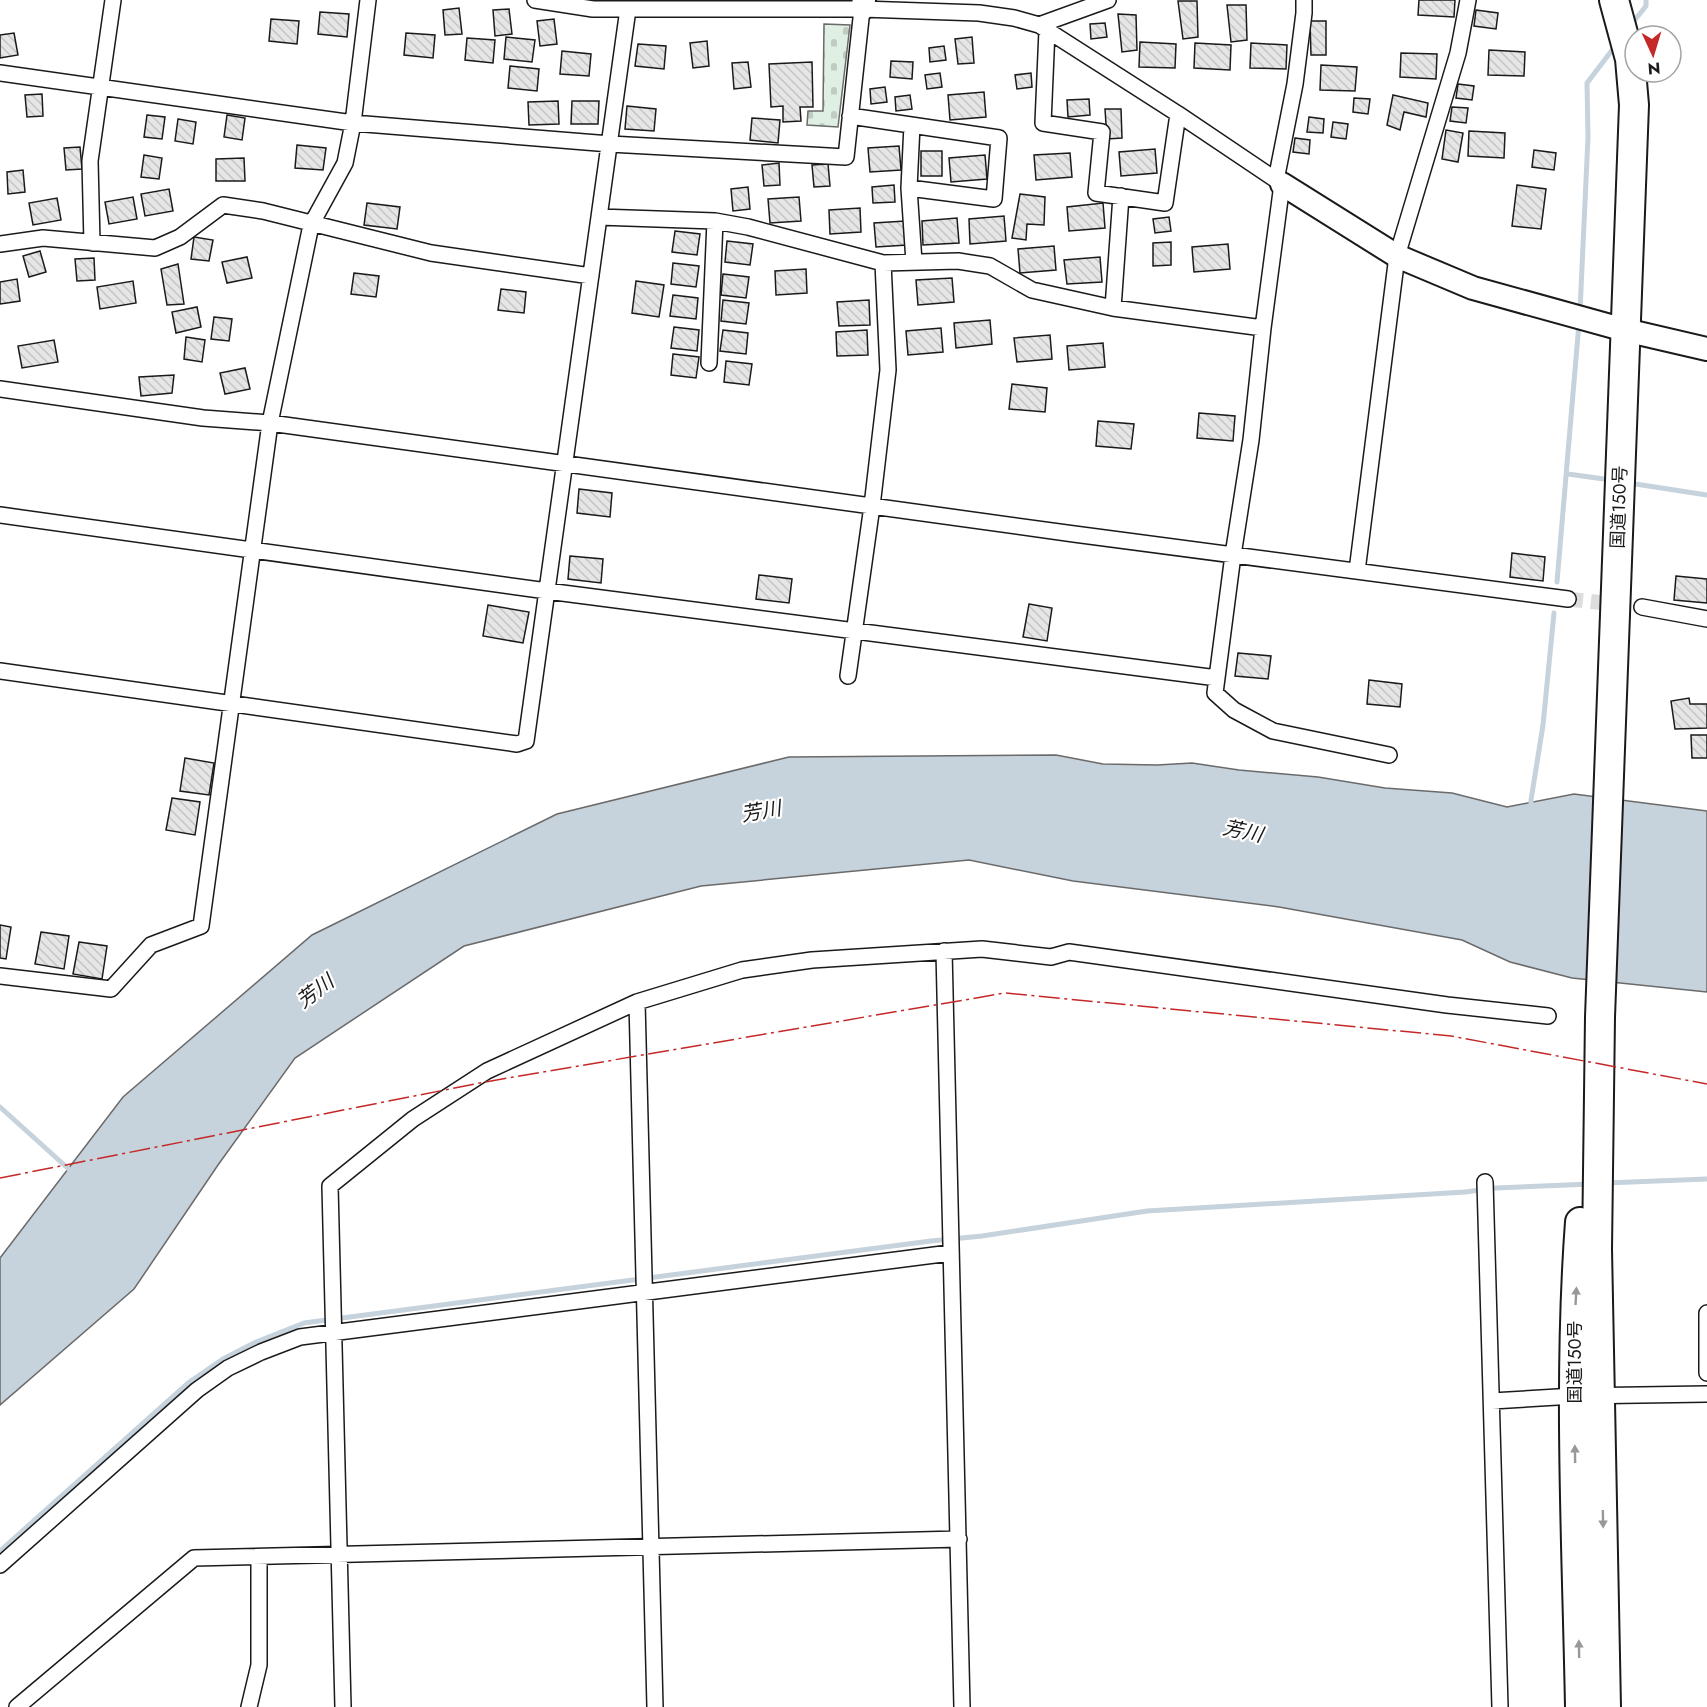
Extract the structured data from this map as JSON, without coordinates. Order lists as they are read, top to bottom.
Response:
{
  "streets": {
    "highway": ["国道150号"]
  },
  "water": ["芳川"],
  "north": "bottom"
}
